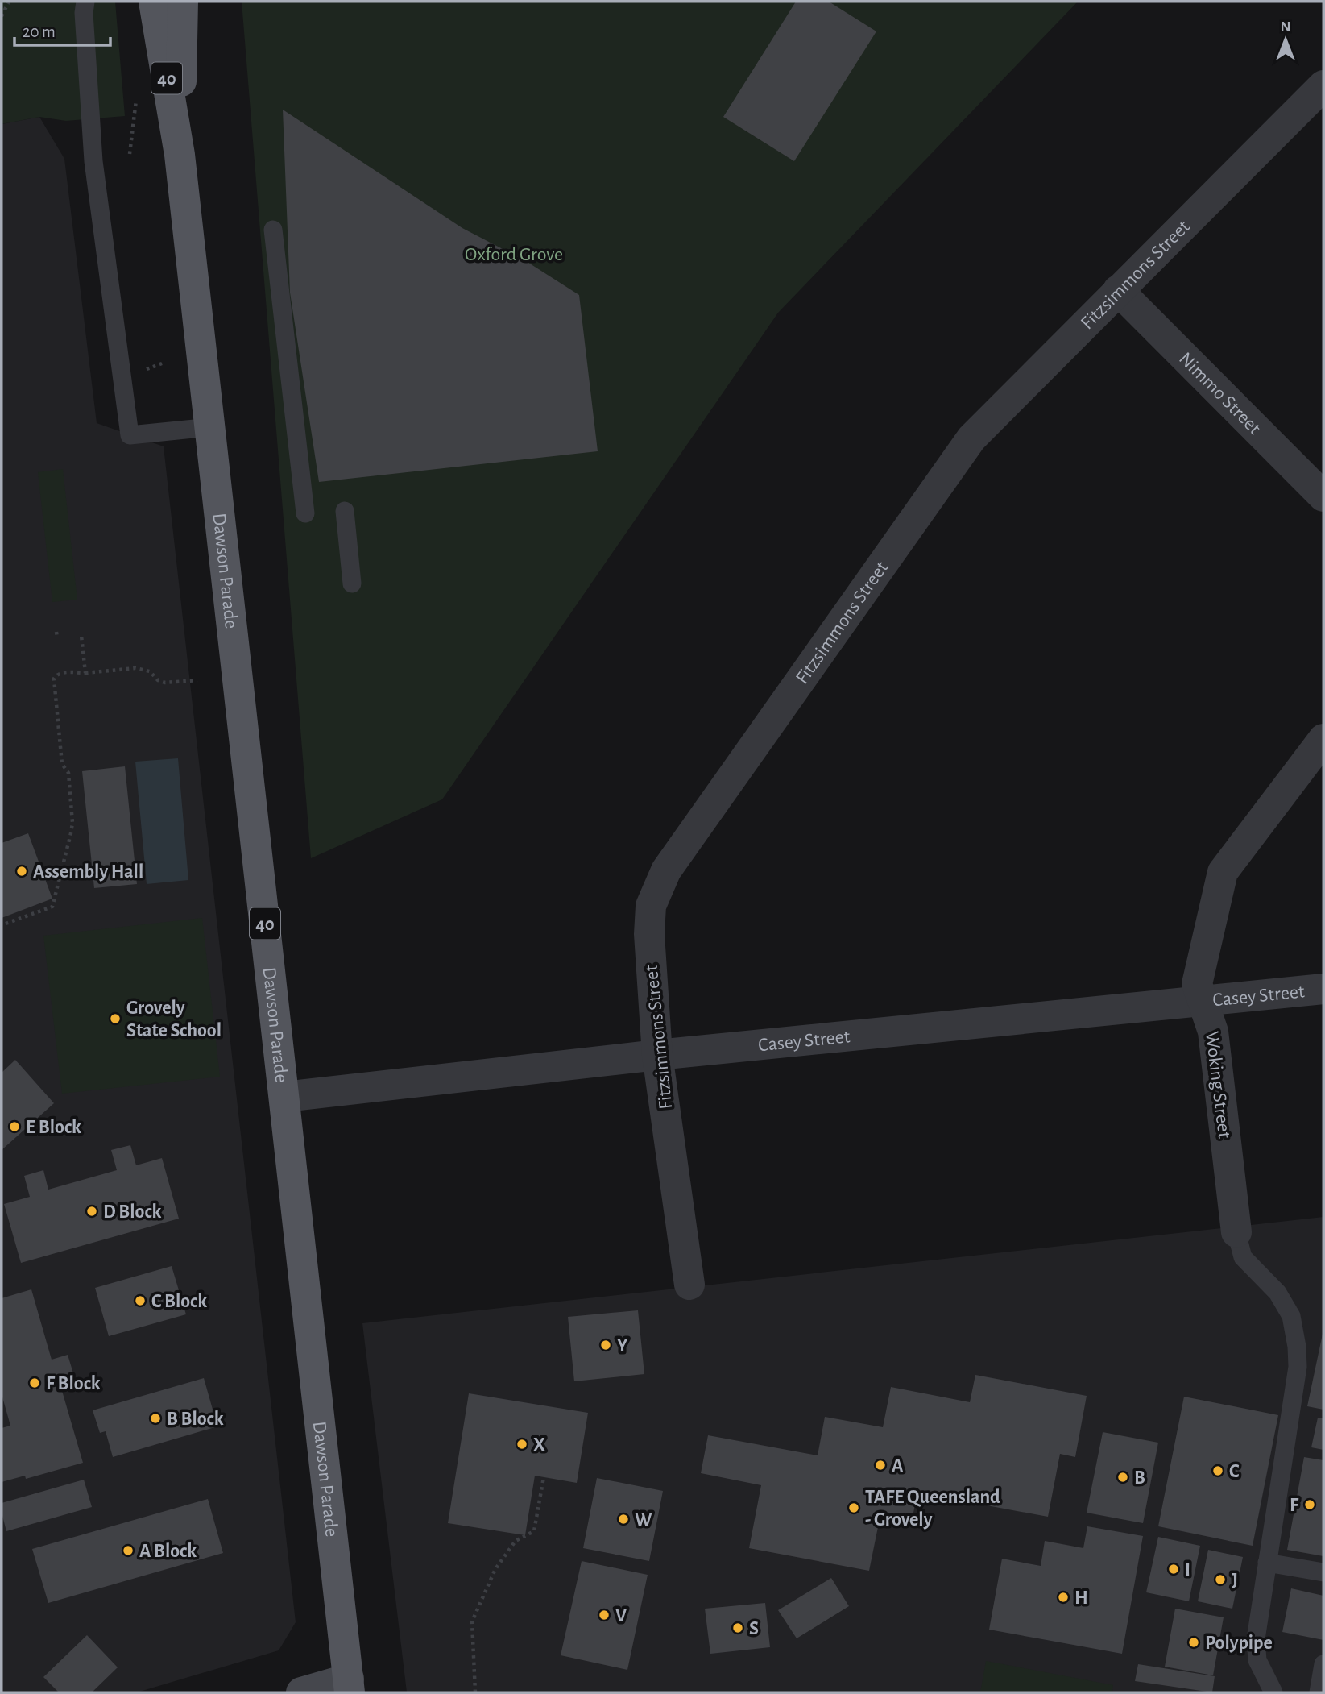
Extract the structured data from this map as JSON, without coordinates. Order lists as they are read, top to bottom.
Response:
{
  "streets": {
    "main road": ["40", "Dawson Parade"],
    "street": [
      "Fitzsimmons Street",
      "Nimmo Street",
      "Casey Street",
      "Woking Street"
    ]
  },
  "crossings": [
    ["Fitzsimmons Street", "Nimmo Street"],
    ["Fitzsimmons Street", "Casey Street"],
    ["Dawson Parade", "Casey Street"],
    ["Casey Street", "Woking Street"]
  ],
  "parks": ["Oxford Grove"],
  "places": [
    "Assembly Hall",
    "Grovely State School",
    "E Block",
    "D Block",
    "C Block",
    "Y",
    "F Block",
    "B Block",
    "X",
    "A",
    "C",
    "B",
    "F",
    "TAFE Queensland - Grovely",
    "W",
    "A Block",
    "I",
    "J",
    "H",
    "V",
    "S",
    "Polypipe"
  ],
  "scale_bar": "20 m",
  "north": "top"
}
